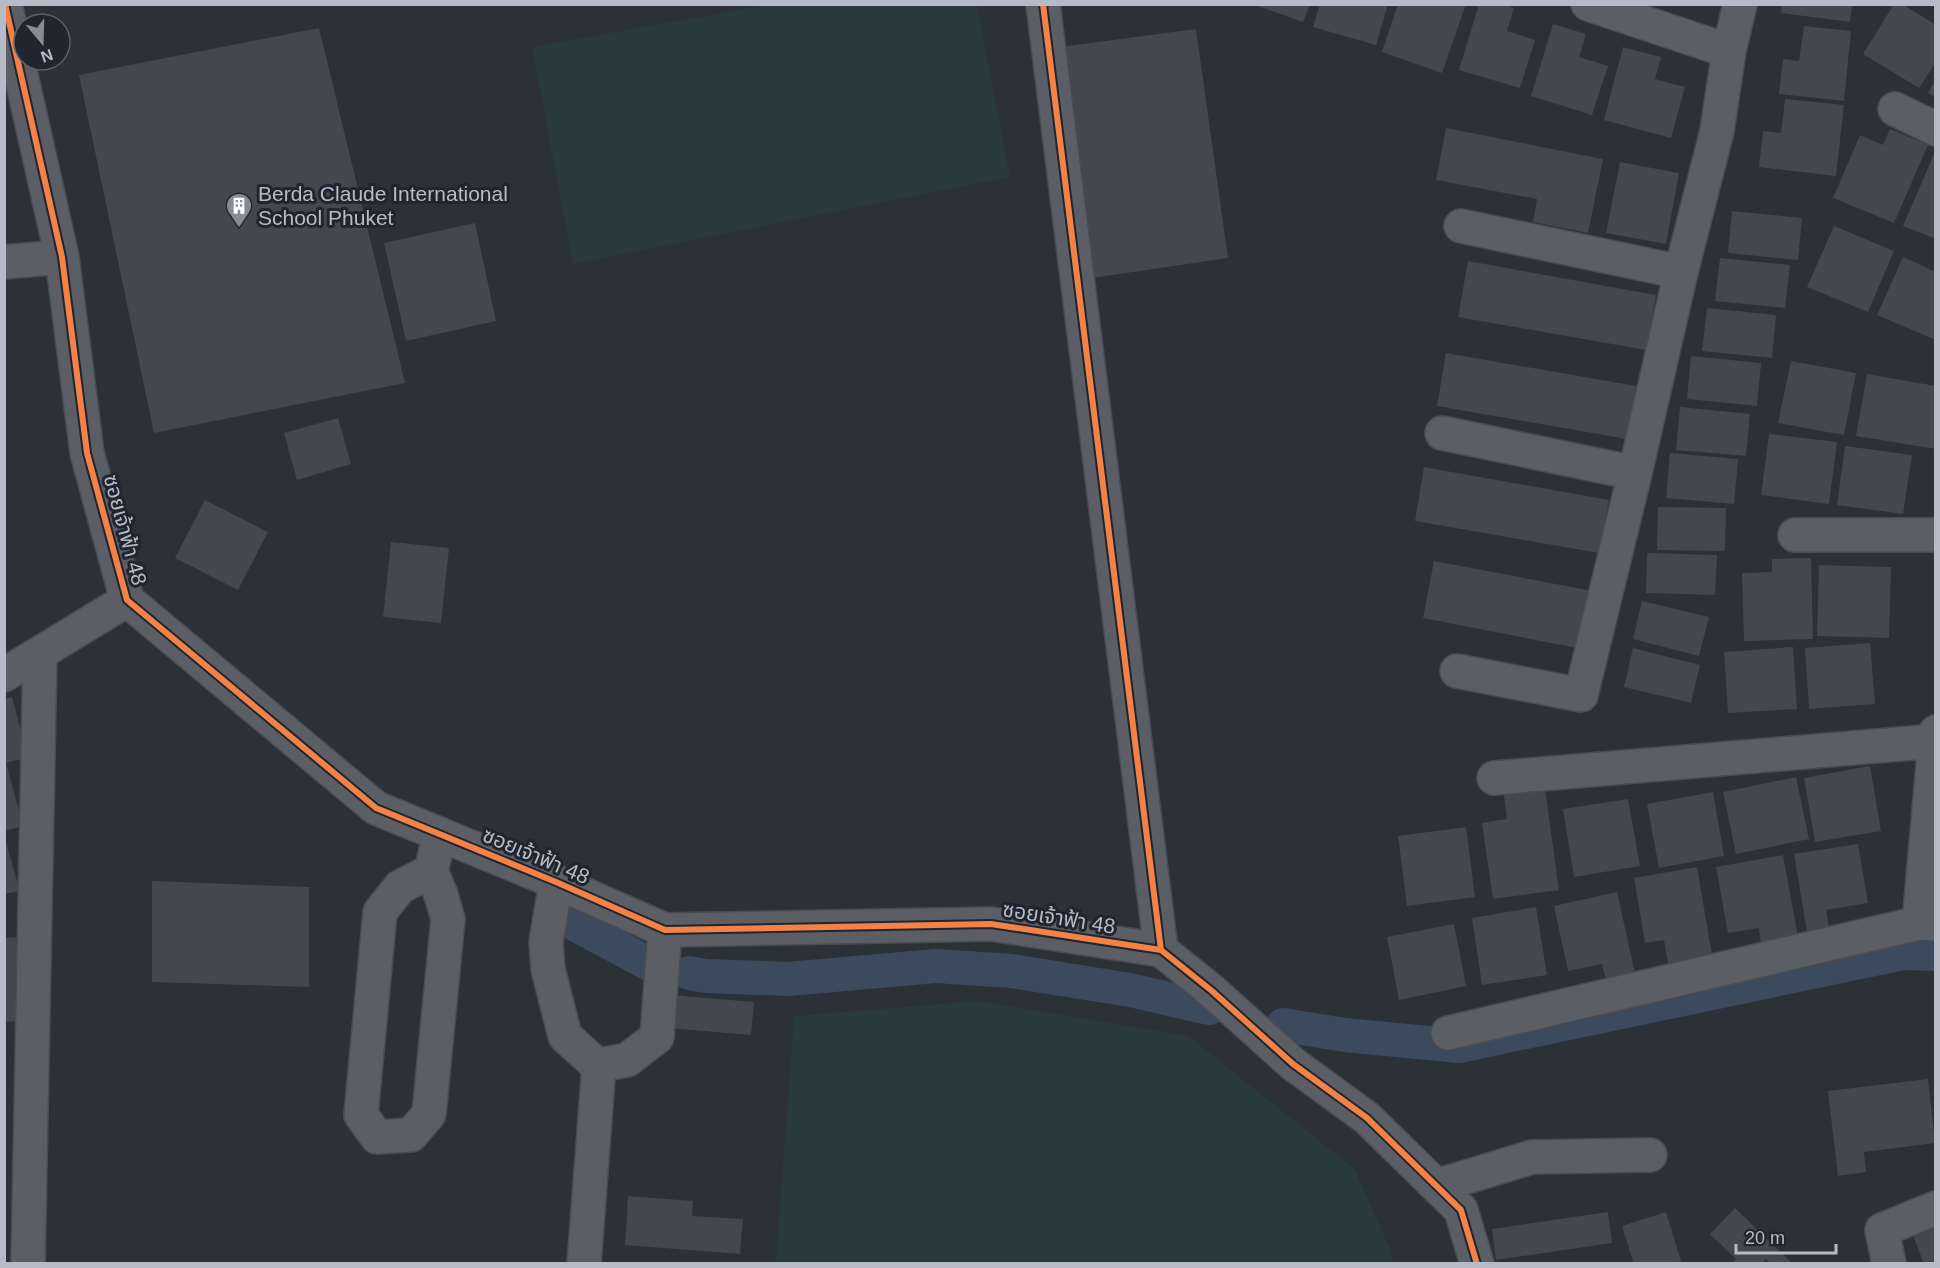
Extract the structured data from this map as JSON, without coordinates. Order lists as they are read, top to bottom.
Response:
{
  "streets": {
    "street": ["ซอยเจ้าฟ้า 48"]
  },
  "places": {
    "building": ["Berda Claude International School Phuket"]
  },
  "scale_bar": "20 m",
  "north": "bottom"
}
